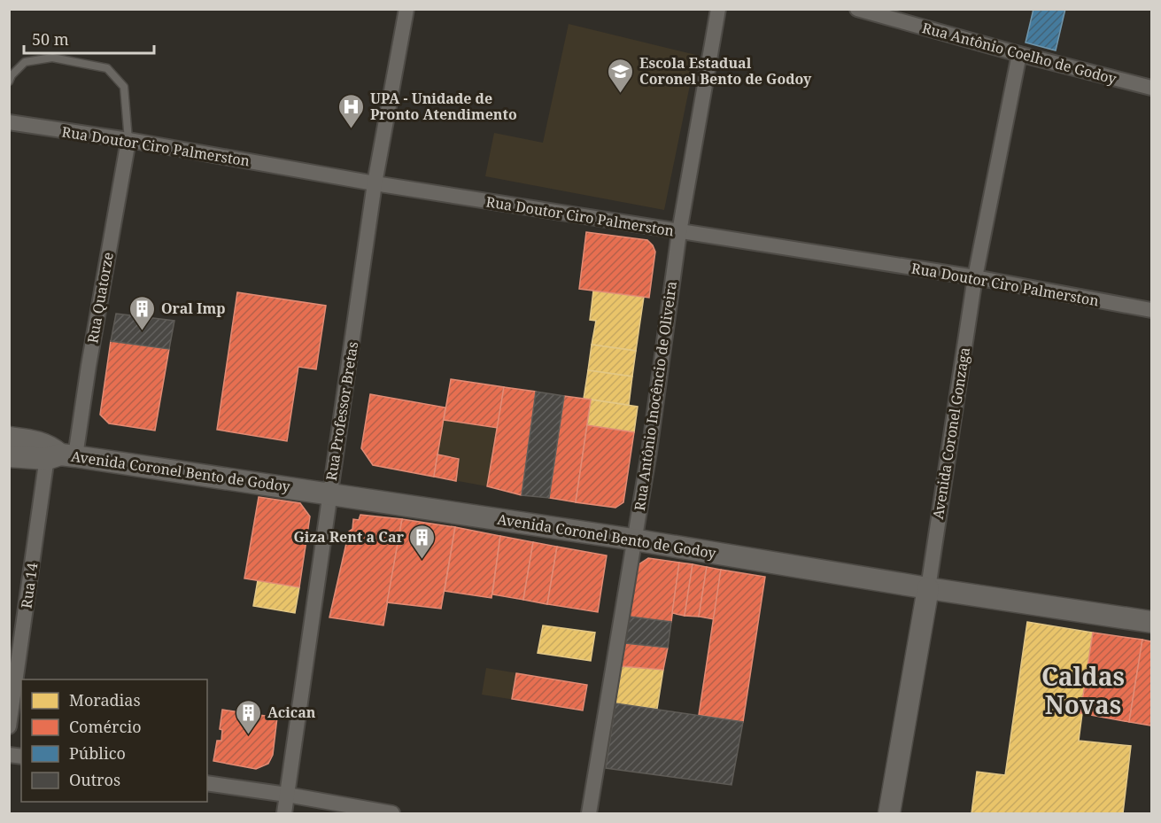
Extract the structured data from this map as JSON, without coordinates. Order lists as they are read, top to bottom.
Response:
{
  "streets": {
    "main road": ["Avenida Coronel Gonzaga", "Avenida Coronel Bento de Godoy"],
    "street": [
      "Rua Antônio Coelho de Godoy",
      "Rua Doutor Ciro Palmerston",
      "Rua Quatorze",
      "Rua Antônio Inocêncio de Oliveira",
      "Rua Professor Bretas",
      "Rua 14"
    ]
  },
  "crossings": [
    ["Rua Antônio Coelho de Godoy", "Avenida Coronel Gonzaga"],
    ["Rua Doutor Ciro Palmerston", "Rua Quatorze"],
    ["Rua Doutor Ciro Palmerston", "Rua Antônio Inocêncio de Oliveira"],
    ["Rua Doutor Ciro Palmerston", "Rua Professor Bretas"],
    ["Rua Doutor Ciro Palmerston", "Avenida Coronel Gonzaga"],
    ["Rua Quatorze", "Avenida Coronel Bento de Godoy"],
    ["Rua Quatorze", "Rua 14"],
    ["Rua Antônio Inocêncio de Oliveira", "Avenida Coronel Bento de Godoy"],
    ["Rua Professor Bretas", "Avenida Coronel Bento de Godoy"],
    ["Avenida Coronel Gonzaga", "Avenida Coronel Bento de Godoy"],
    ["Avenida Coronel Bento de Godoy", "Rua 14"]
  ],
  "districts": ["Caldas Novas"],
  "places": {
    "school or university": ["Escola Estadual Coronel Bento de Godoy"],
    "hospital": ["UPA - Unidade de Pronto Atendimento"],
    "building": ["Oral Imp", "Giza Rent a Car", "Acican"]
  },
  "legend": [
    "Moradias",
    "Comércio",
    "Público",
    "Outros"
  ],
  "scale_bar": "50 m"
}
